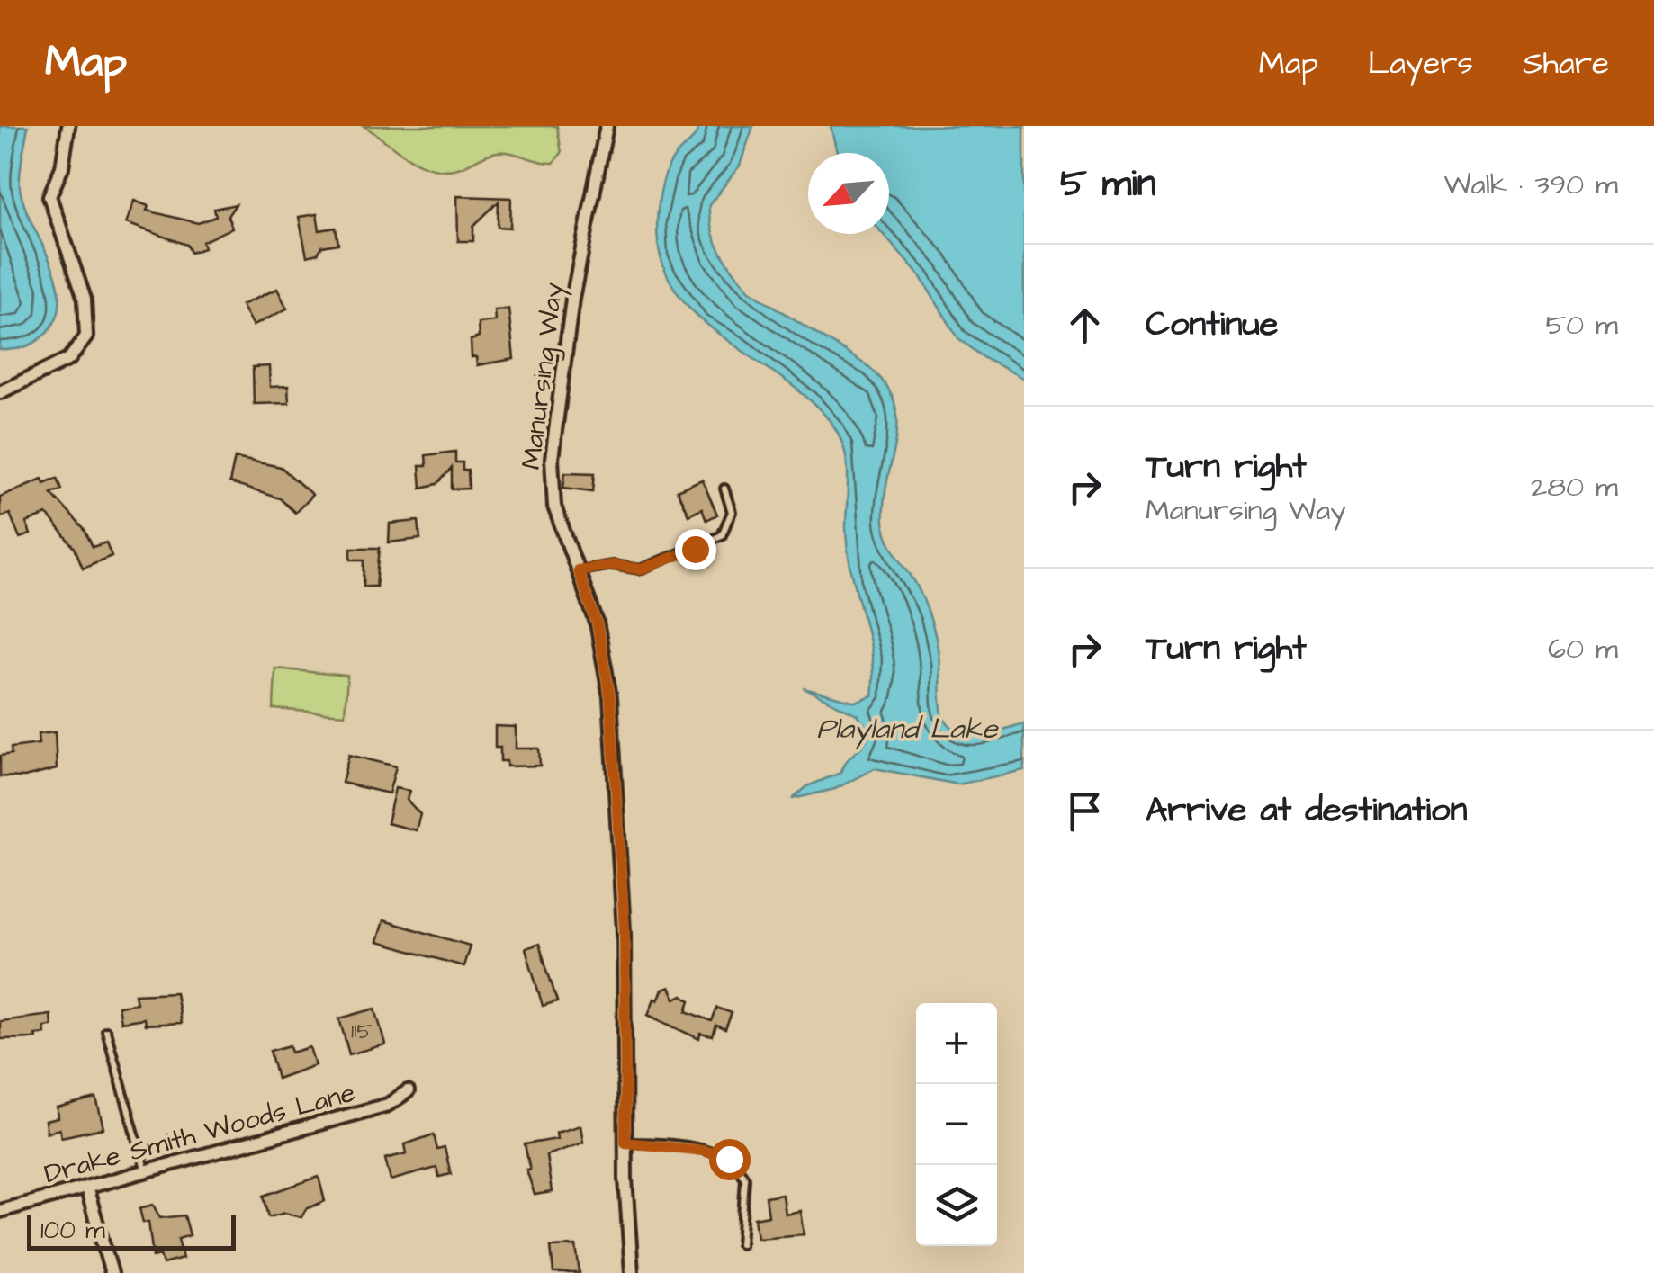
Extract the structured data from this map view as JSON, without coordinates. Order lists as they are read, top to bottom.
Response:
{
  "streets": {
    "street": ["Manursing Way", "Drake Smith Woods Lane"]
  },
  "water": ["Playland Lake"],
  "house_numbers": ["115"],
  "scale_bar": "100 m",
  "north": "bottom left",
  "page": {
    "header": "Map",
    "nav": ["Map", "Layers", "Share"],
    "heading": ["5 min", "Walk · 390 m"],
    "list": [
      ["Continue", "50 m"],
      ["Turn right", "Manursing Way", "280 m"],
      ["Turn right", "60 m"],
      "Arrive at destination"
    ],
    "map_buttons": ["+", "−"],
    "scale": "100 m"
  }
}
